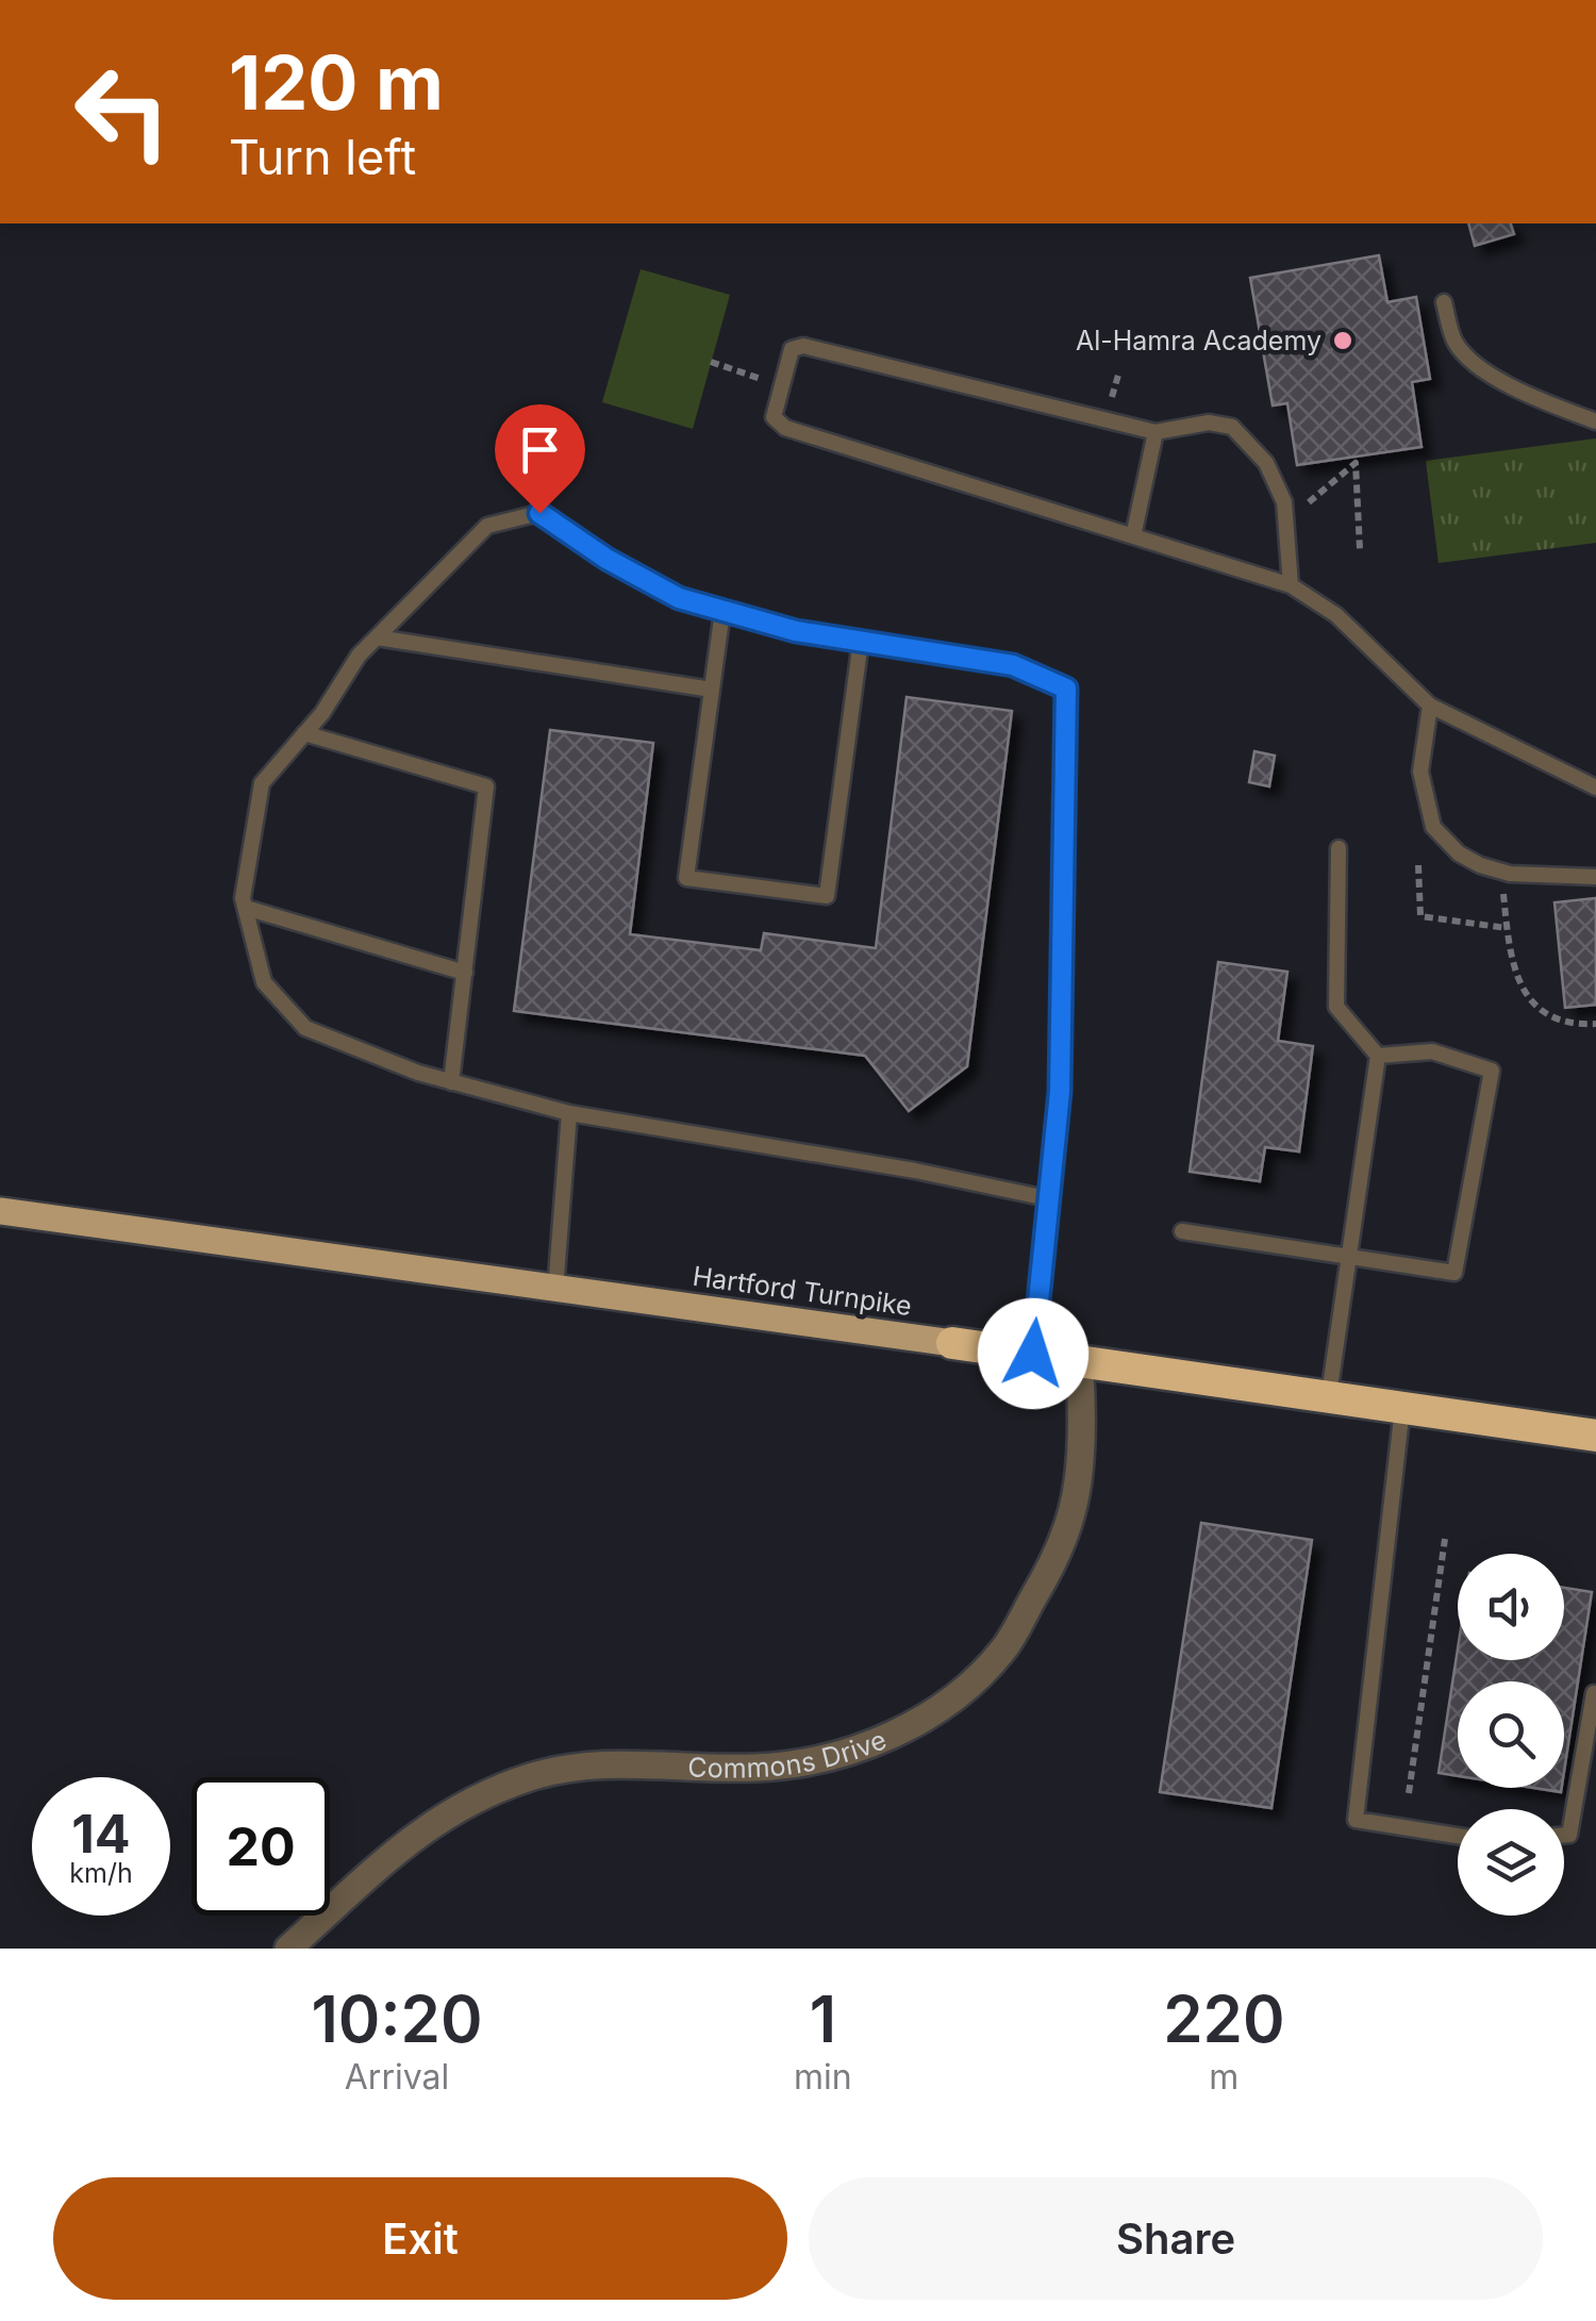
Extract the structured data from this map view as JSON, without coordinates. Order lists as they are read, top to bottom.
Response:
{
  "streets": {
    "highway": ["Hartford Turnpike"],
    "street": ["Commons Drive"]
  },
  "crossings": [
    ["Hartford Turnpike", "Commons Drive"]
  ],
  "places": ["Al-Hamra Academy"],
  "page": {
    "turn": ["120 m", "Turn left"],
    "speed": "14 km/h",
    "limit": "20",
    "eta": [
      "10:20",
      "Arrival",
      "1",
      "min",
      "220",
      "m"
    ],
    "buttons": ["Exit", "Share"]
  }
}
